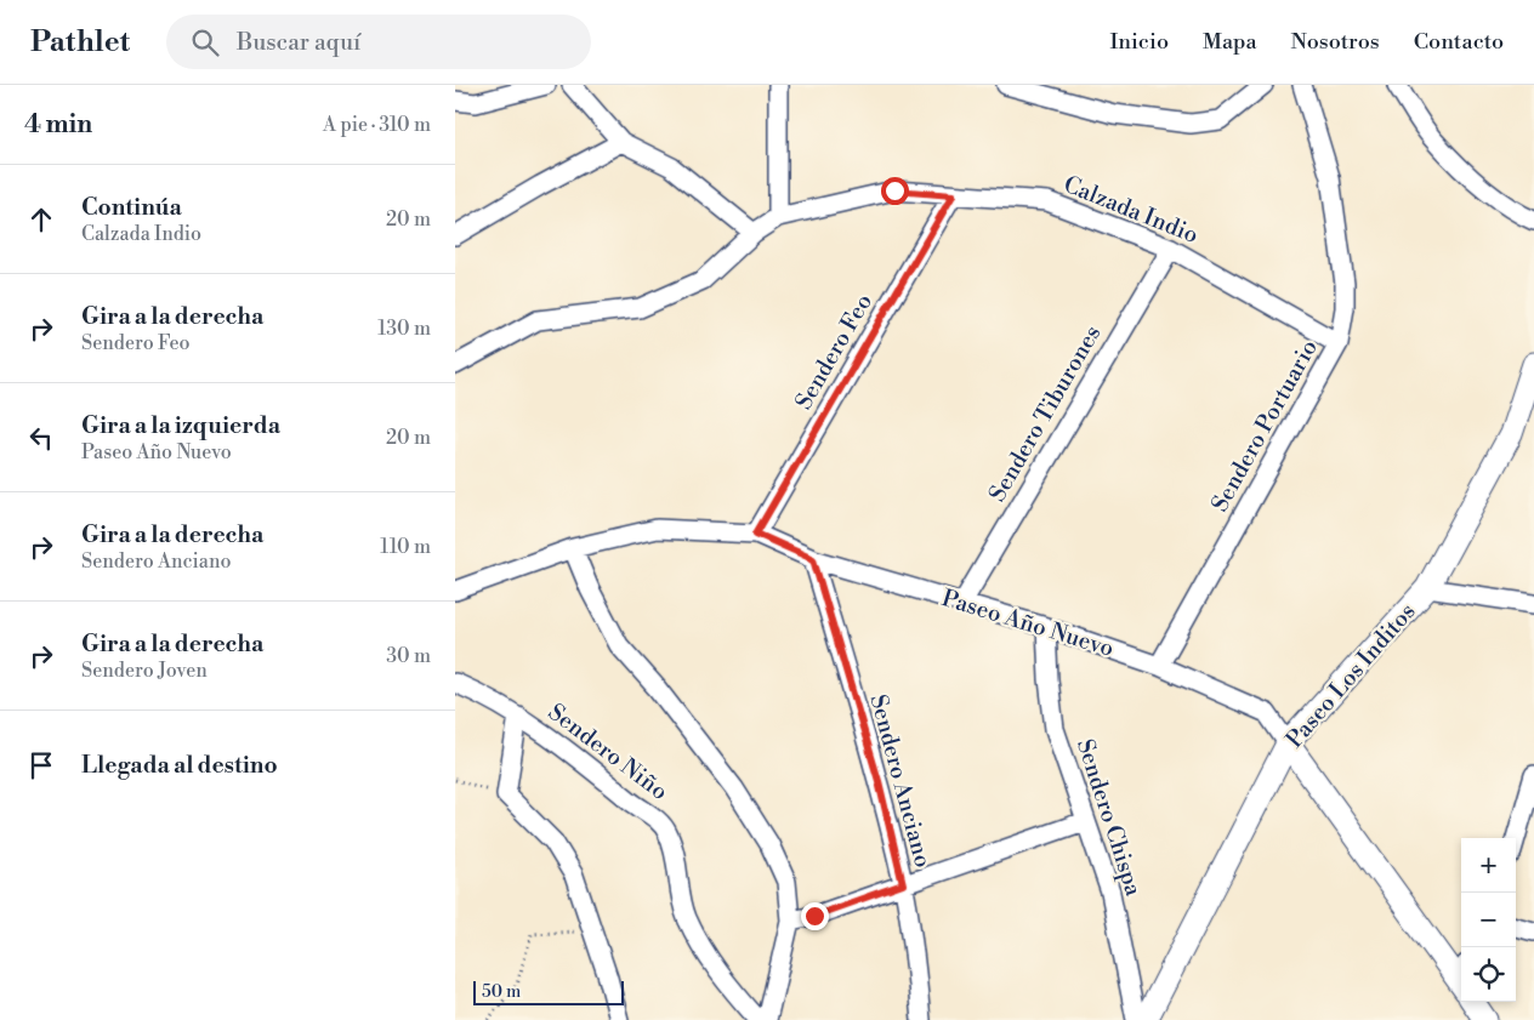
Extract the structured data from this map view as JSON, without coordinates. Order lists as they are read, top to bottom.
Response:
{
  "streets": {
    "street": [
      "Calzada Indio",
      "Sendero Feo",
      "Sendero Tiburones",
      "Sendero Portuario",
      "Paseo Año Nuevo",
      "Paseo Los Inditos",
      "Sendero Niño",
      "Sendero Anciano",
      "Sendero Chispa"
    ]
  },
  "crossings": [
    ["Calzada Indio", "Sendero Feo"],
    ["Calzada Indio", "Sendero Tiburones"],
    ["Calzada Indio", "Sendero Portuario"],
    ["Sendero Feo", "Paseo Año Nuevo"],
    ["Sendero Tiburones", "Paseo Año Nuevo"],
    ["Sendero Portuario", "Paseo Año Nuevo"],
    ["Paseo Año Nuevo", "Paseo Los Inditos"],
    ["Paseo Año Nuevo", "Sendero Anciano"],
    ["Paseo Año Nuevo", "Sendero Chispa"]
  ],
  "scale_bar": "50 m",
  "page": {
    "header": "Pathlet",
    "search": "Buscar aquí",
    "nav": [
      "Inicio",
      "Mapa",
      "Nosotros",
      "Contacto"
    ],
    "heading": ["4 min", "A pie · 310 m"],
    "list": [
      ["Continúa", "Calzada Indio", "20 m"],
      ["Gira a la derecha", "Sendero Feo", "130 m"],
      ["Gira a la izquierda", "Paseo Año Nuevo", "20 m"],
      ["Gira a la derecha", "Sendero Anciano", "110 m"],
      ["Gira a la derecha", "Sendero Joven", "30 m"],
      "Llegada al destino"
    ],
    "map_buttons": ["+", "−"],
    "scale": "50 m"
  }
}
